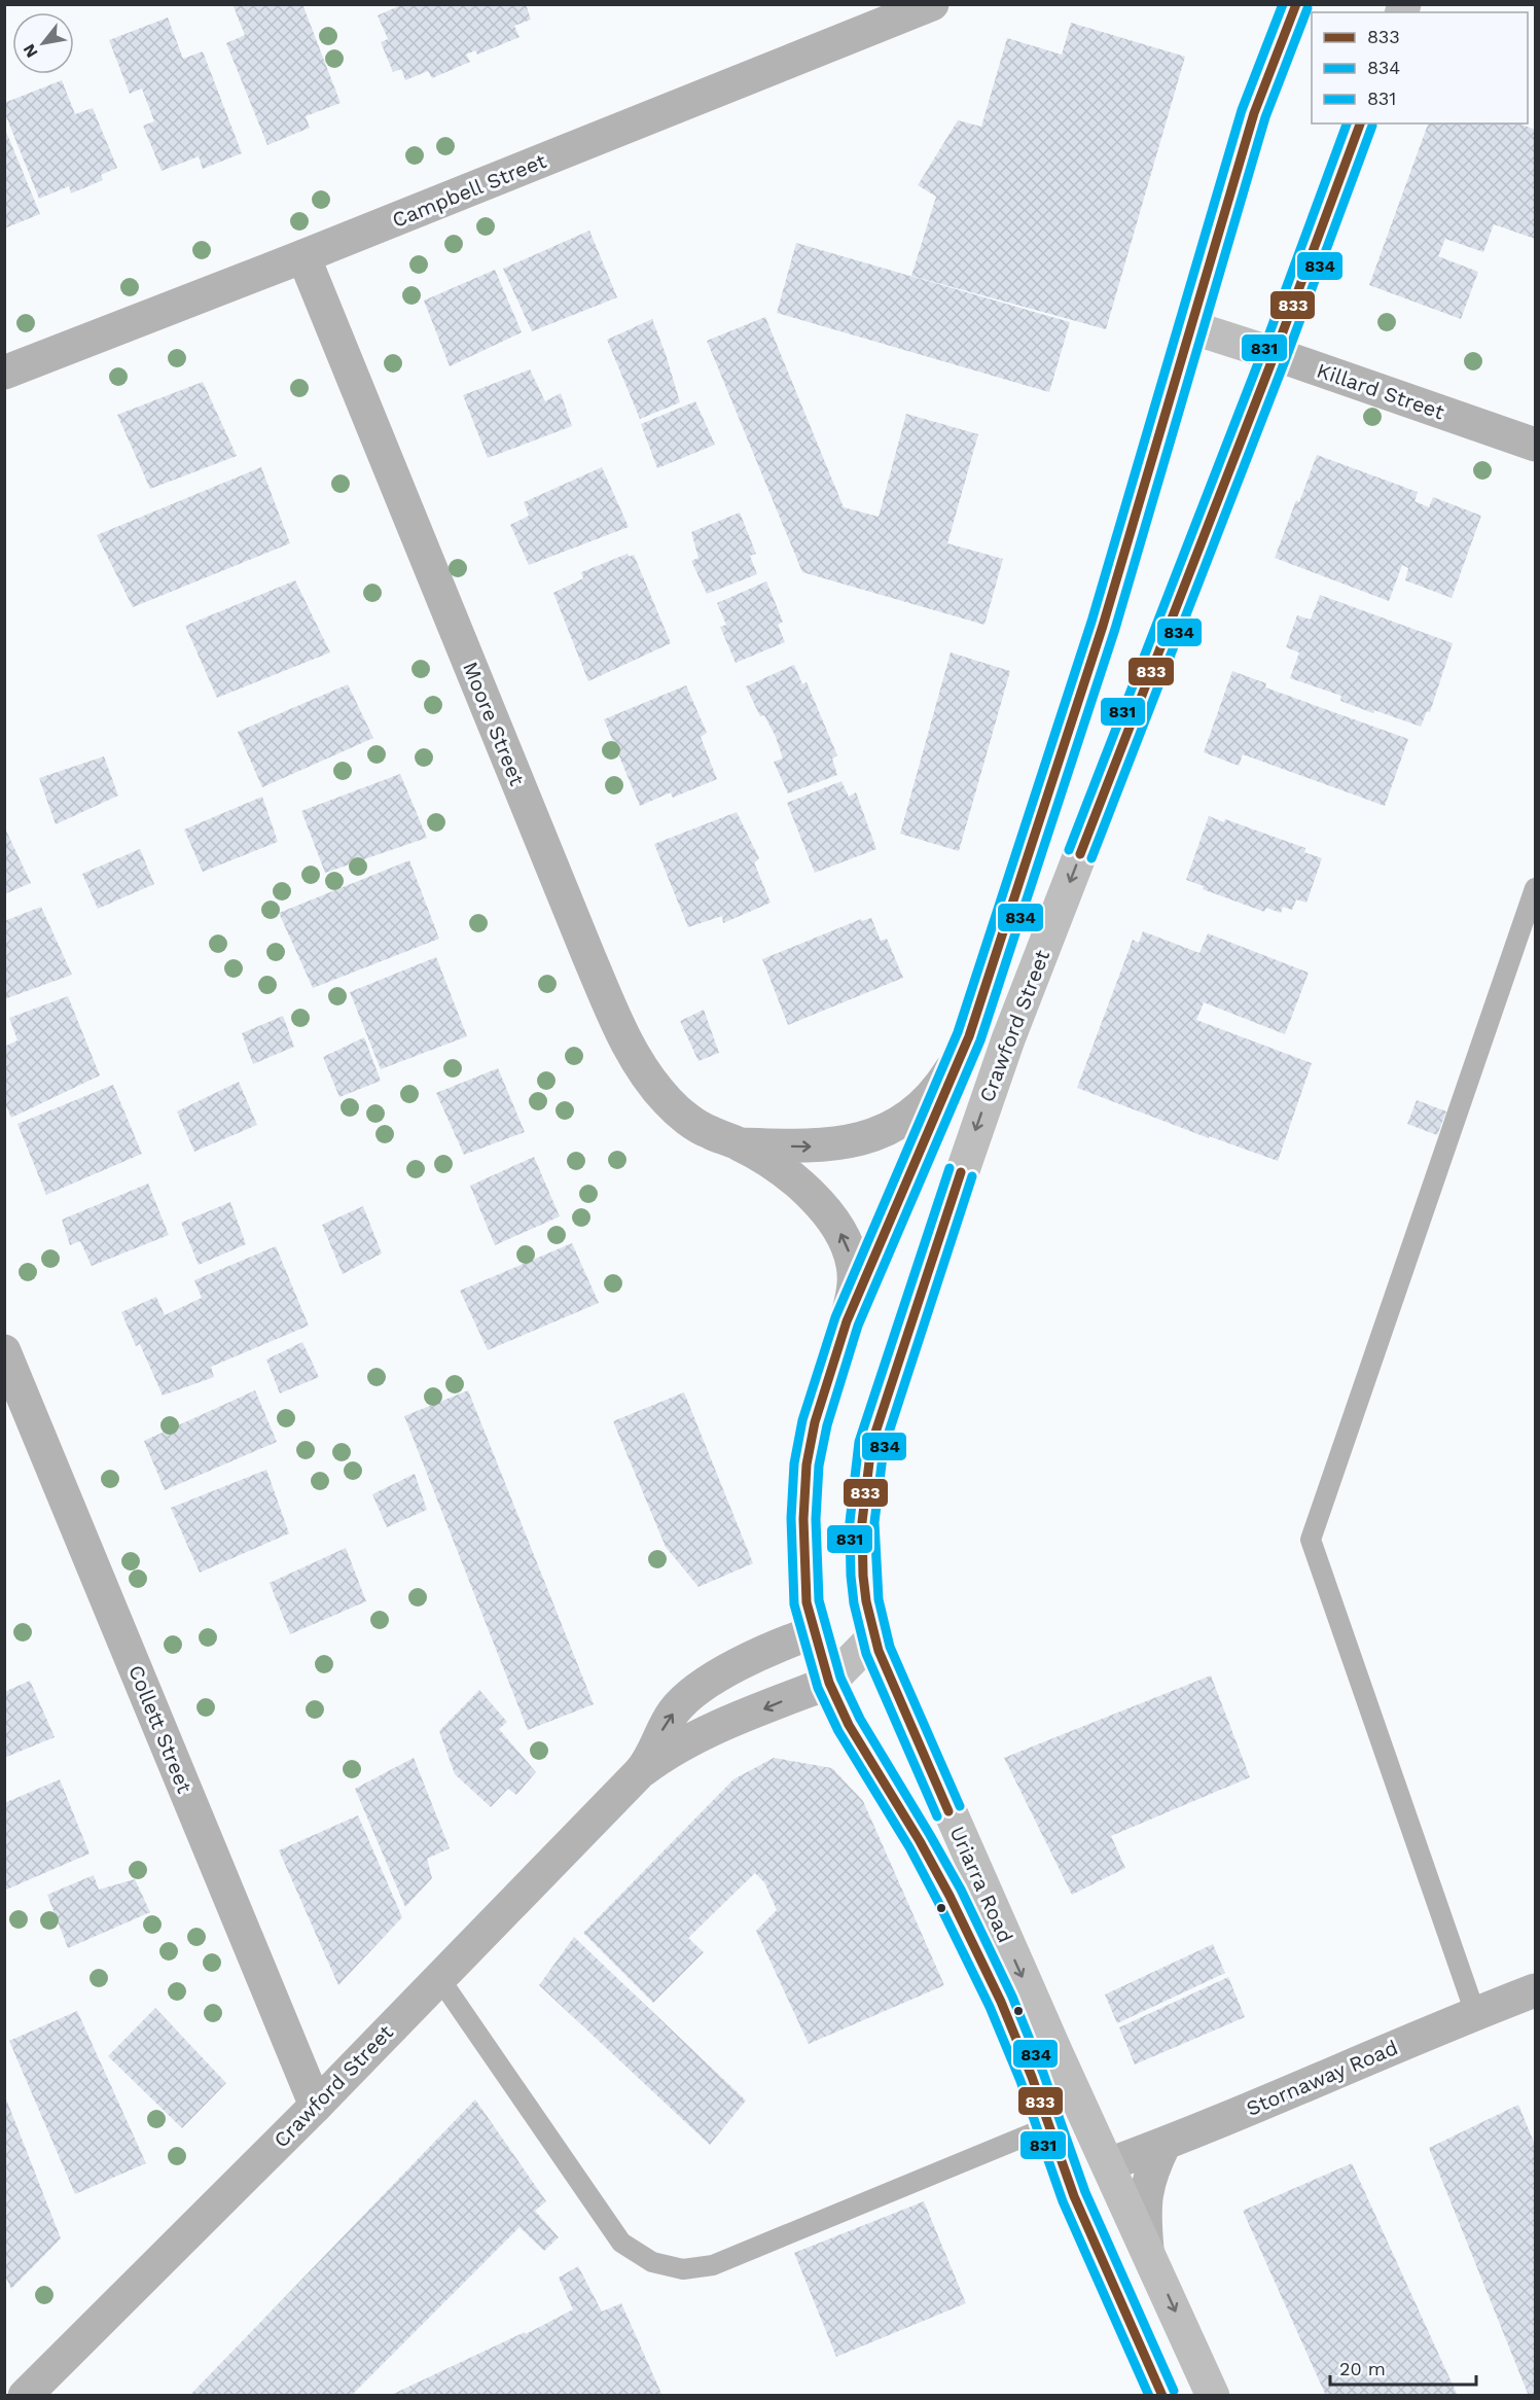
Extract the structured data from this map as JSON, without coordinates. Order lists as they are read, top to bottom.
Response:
{
  "streets": {
    "main road": ["Killard Street", "Crawford Street", "Uriarra Road"],
    "street": [
      "Campbell Street",
      "Moore Street",
      "Collett Street",
      "Stornaway Road"
    ]
  },
  "crossings": [
    ["Campbell Street", "Moore Street"],
    ["Killard Street", "Crawford Street"],
    ["Moore Street", "Crawford Street"],
    ["Crawford Street", "Collett Street"],
    ["Crawford Street", "Uriarra Road"],
    ["Uriarra Road", "Stornaway Road"]
  ],
  "lines": ["transit line 833", "transit line 831", "transit line 834"],
  "legend": ["833", "834", "831"],
  "scale_bar": "20 m",
  "north": "bottom left"
}
